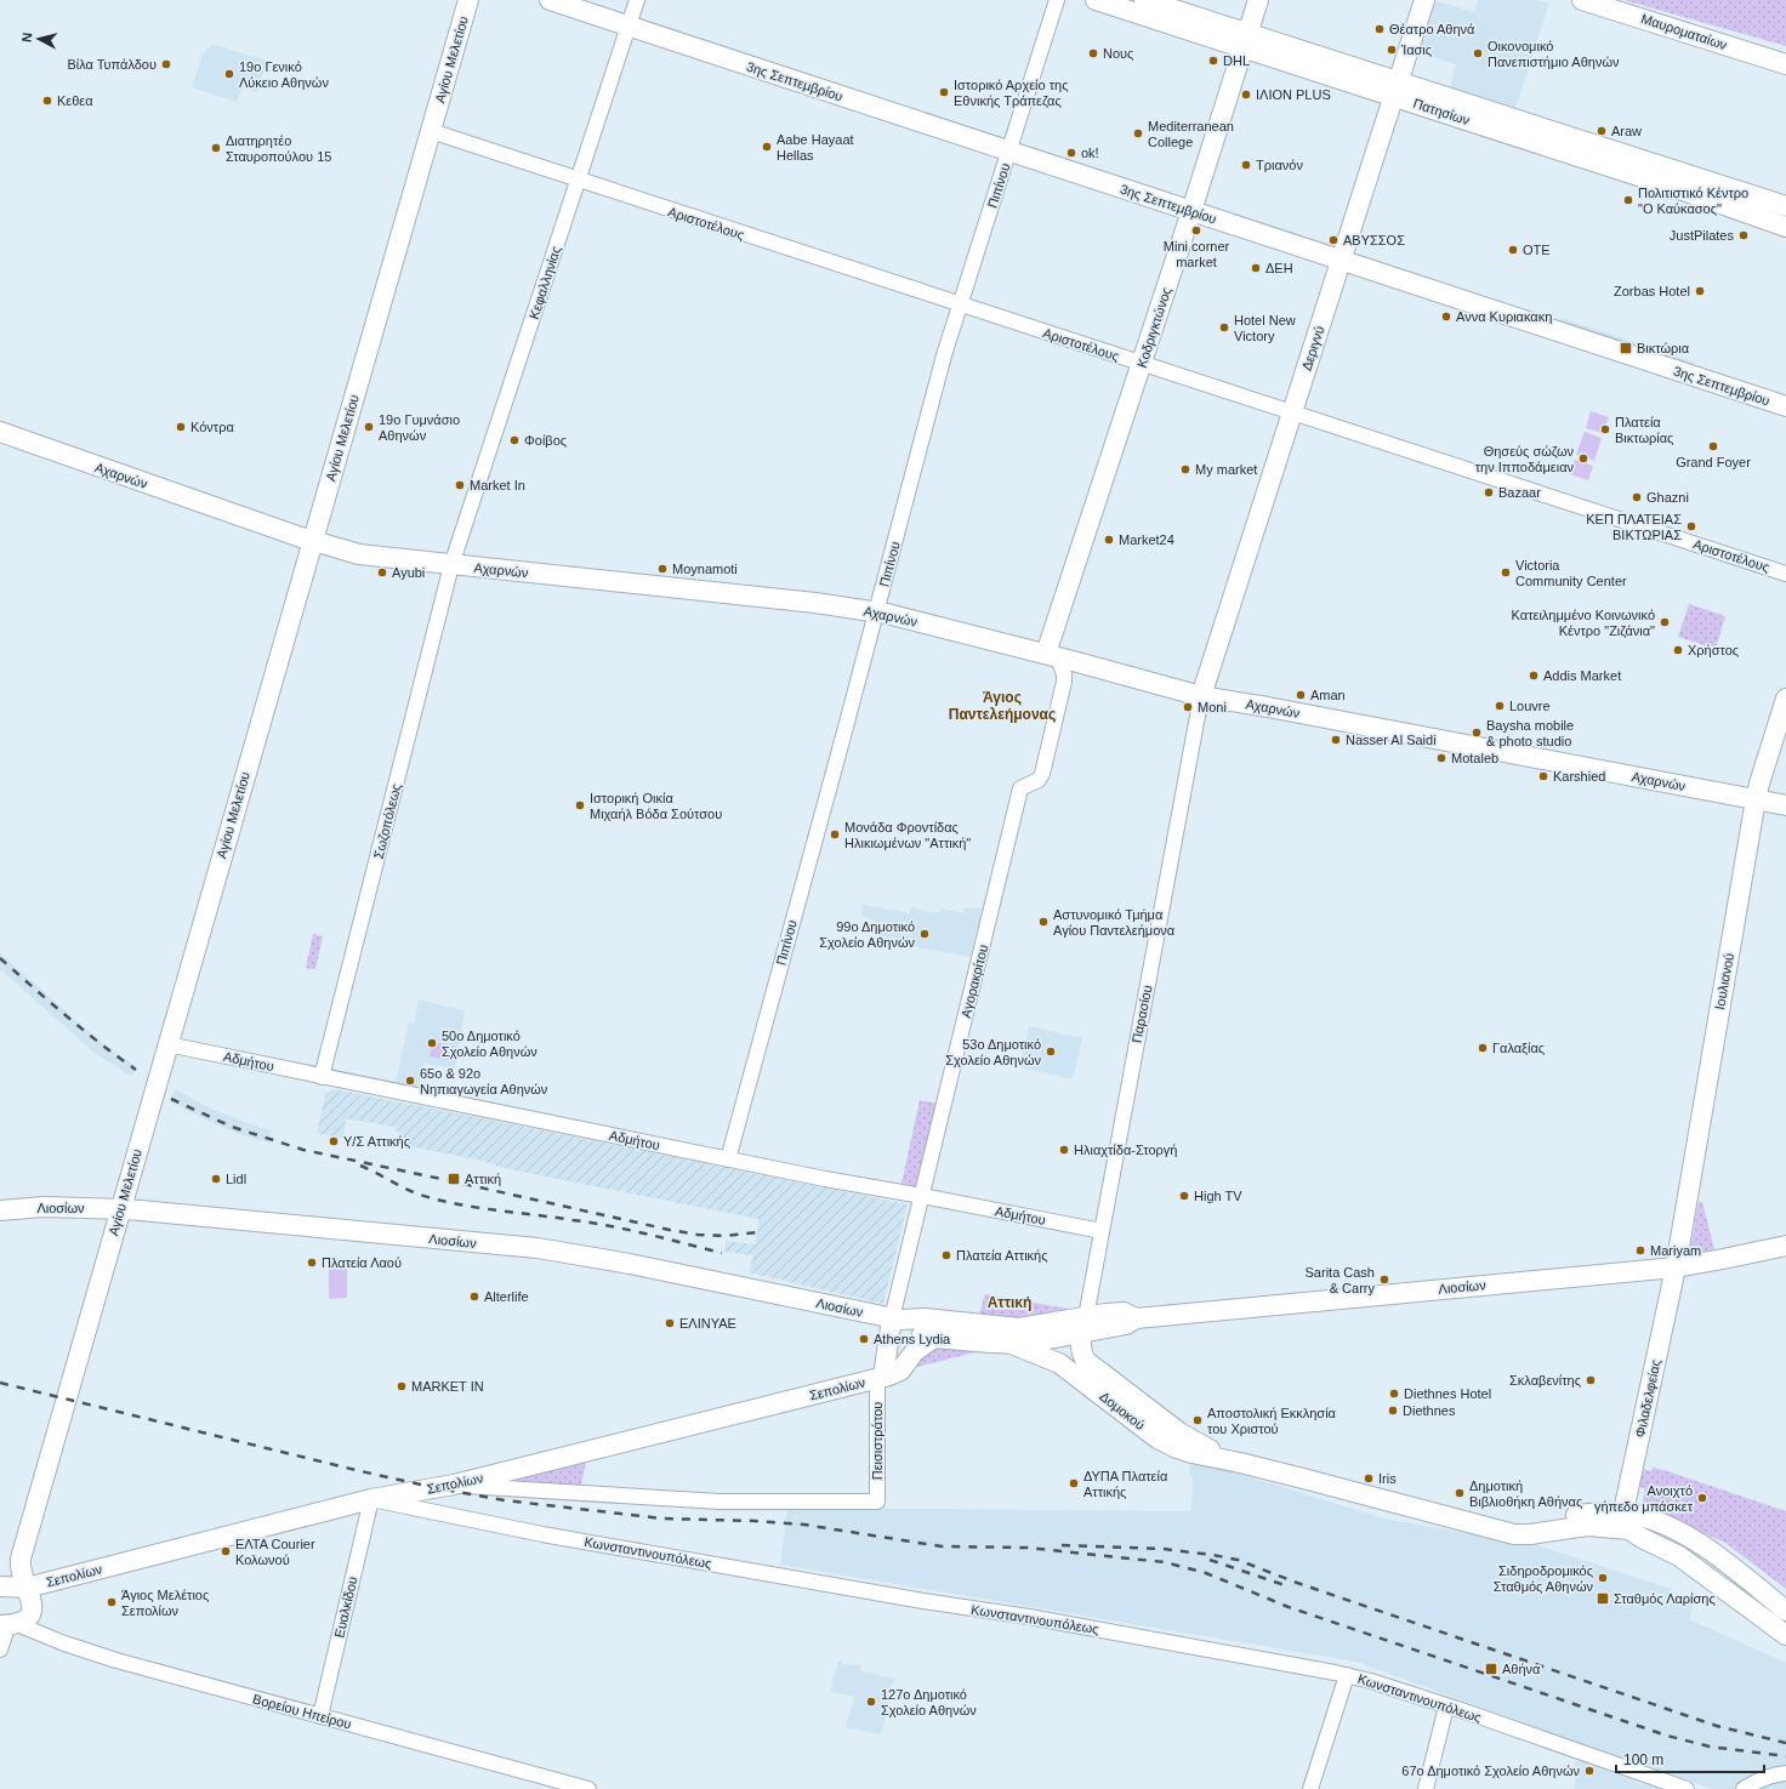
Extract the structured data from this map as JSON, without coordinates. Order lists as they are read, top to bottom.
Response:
{
  "streets": {
    "main road": [
      "Μαυροματαίων",
      "Αγίου Μελετίου",
      "3ης Σεπτεμβρίου",
      "Πατησίων",
      "Κοδριγκτώνος",
      "Δεριγνύ",
      "Αχαρνών",
      "Ιουλιανού",
      "Λιοσίων",
      "Σεπολίων",
      "Φιλαδελφείας",
      "Δομοκού",
      "Πεισιστράτου"
    ],
    "street": [
      "Πιπίνου",
      "Αριστοτέλους",
      "Κεφαλληνίας",
      "Σωζοπόλεως",
      "Αγορακρίτου",
      "Παρασίου",
      "Αδμήτου",
      "Κωνσταντινουπόλεως",
      "Ευαλκίδου",
      "Βορείου Ηπείρου"
    ]
  },
  "crossings": [
    ["Αγίου Μελετίου", "Αριστοτέλους"],
    ["Αγίου Μελετίου", "Αχαρνών"],
    ["Αγίου Μελετίου", "Αδμήτου"],
    ["Αγίου Μελετίου", "Λιοσίων"],
    ["Αγίου Μελετίου", "Σεπολίων"],
    ["Αγίου Μελετίου", "Βορείου Ηπείρου"],
    ["3ης Σεπτεμβρίου", "Πιπίνου"],
    ["3ης Σεπτεμβρίου", "Κεφαλληνίας"],
    ["3ης Σεπτεμβρίου", "Κοδριγκτώνος"],
    ["3ης Σεπτεμβρίου", "Δεριγνύ"],
    ["Πατησίων", "Κοδριγκτώνος"],
    ["Πατησίων", "Δεριγνύ"],
    ["Πιπίνου", "Αριστοτέλους"],
    ["Πιπίνου", "Αχαρνών"],
    ["Πιπίνου", "Αδμήτου"],
    ["Αριστοτέλους", "Κεφαλληνίας"],
    ["Αριστοτέλους", "Κοδριγκτώνος"],
    ["Αριστοτέλους", "Δεριγνύ"],
    ["Κεφαλληνίας", "Αχαρνών"],
    ["Κεφαλληνίας", "Σωζοπόλεως"],
    ["Κοδριγκτώνος", "Αχαρνών"],
    ["Κοδριγκτώνος", "Αγορακρίτου"],
    ["Δεριγνύ", "Αχαρνών"],
    ["Δεριγνύ", "Παρασίου"],
    ["Αχαρνών", "Σωζοπόλεως"],
    ["Αχαρνών", "Αγορακρίτου"],
    ["Αχαρνών", "Ιουλιανού"],
    ["Αχαρνών", "Παρασίου"],
    ["Σωζοπόλεως", "Αδμήτου"],
    ["Αγορακρίτου", "Αδμήτου"],
    ["Αγορακρίτου", "Λιοσίων"],
    ["Αγορακρίτου", "Πεισιστράτου"],
    ["Ιουλιανού", "Λιοσίων"],
    ["Ιουλιανού", "Φιλαδελφείας"],
    ["Παρασίου", "Αδμήτου"],
    ["Παρασίου", "Λιοσίων"],
    ["Παρασίου", "Δομοκού"],
    ["Λιοσίων", "Φιλαδελφείας"],
    ["Λιοσίων", "Δομοκού"],
    ["Λιοσίων", "Πεισιστράτου"],
    ["Σεπολίων", "Πεισιστράτου"],
    ["Σεπολίων", "Κωνσταντινουπόλεως"],
    ["Σεπολίων", "Ευαλκίδου"],
    ["Φιλαδελφείας", "Δομοκού"],
    ["Κωνσταντινουπόλεως", "Ευαλκίδου"],
    ["Ευαλκίδου", "Βορείου Ηπείρου"]
  ],
  "districts": ["Άγιος Παντελεήμονας", "Αττική"],
  "places": {
    "other": [
      "Θέατρο Αθηνά",
      "Ίασις",
      "Νους",
      "Οικονομικό Πανεπιστήμιο Αθηνών",
      "DHL",
      "Βίλα Τυπάλδου",
      "19ο Γενικό Λύκειο Αθηνών",
      "Ιστορικό Αρχείο της Εθνικής Τράπεζας",
      "ΙΛΙΟΝ PLUS",
      "Κεθεα",
      "Araw",
      "Mediterranean College",
      "Aabe Hayaat Hellas",
      "Διατηρητέο Σταυροπούλου 15",
      "ok!",
      "Τριανόν",
      "Πολιτιστικό Κέντρο \"Ο Καύκασος\"",
      "Mini corner market",
      "JustPilates",
      "ΑΒΥΣΣΟΣ",
      "ΟΤΕ",
      "ΔΕΗ",
      "Zorbas Hotel",
      "Αννα Κυριακακη",
      "Hotel New Victory",
      "Κόντρα",
      "19o Γυμνάσιο Αθηνών",
      "Πλατεία Βικτωρίας",
      "Φοίβος",
      "Grand Foyer",
      "Θησεύς σώζων την Ιπποδάμειαν",
      "My market",
      "Market In",
      "Bazaar",
      "Ghazni",
      "ΚΕΠ ΠΛΑΤΕΙΑΣ ΒΙΚΤΩΡΙΑΣ",
      "Market24",
      "Moynamoti",
      "Ayubi",
      "Victoria Community Center",
      "Κατειλημμένο Κοινωνικό Κέντρο \"Ζιζάνια\"",
      "Χρήστος",
      "Addis Market",
      "Aman",
      "Louvre",
      "Moni",
      "Baysha mobile & photo studio",
      "Nasser Al Saidi",
      "Motaleb",
      "Karshied",
      "Ιστορική Οικία Μιχαήλ Βόδα Σούτσου",
      "Μονάδα Φροντίδας Ηλικιωμένων \"Αττική\"",
      "Αστυνομικό Τμήμα Αγίου Παντελεήμονα",
      "99ο Δημοτικό Σχολείο Αθηνών",
      "50ο Δημοτικό Σχολείο Αθηνών",
      "Γαλαξίας",
      "53ο Δημοτικό Σχολείο Αθηνών",
      "65ο & 92ο Νηπιαγωγεία Αθηνών",
      "Υ/Σ Αττικής",
      "Ηλιαχτίδα-Στοργή",
      "Lidl",
      "High TV",
      "Mariyam",
      "Πλατεία Αττικής",
      "Πλατεία Λαού",
      "Sarita Cash & Carry",
      "Alterlife",
      "ΕΛΙΝΥΑΕ",
      "Athens Lydia",
      "Σκλαβενίτης",
      "MARKET IN",
      "Diethnes Hotel",
      "Diethnes",
      "Αποστολική Εκκλησία του Χριστού",
      "Iris",
      "ΔΥΠΑ Πλατεία Αττικής",
      "Δημοτική Βιβλιοθήκη Αθήνας",
      "Ανοιχτό γήπεδο μπάσκετ",
      "ΕΛΤΑ Courier Κολωνού",
      "Σιδηροδρομικός Σταθμός Αθηνών",
      "Άγιος Μελέτιος Σεπολίων",
      "127ο Δημοτικό Σχολείο Αθηνών",
      "67ο Δημοτικό Σχολείο Αθηνών"
    ],
    "transit": [
      "Βικτώρια",
      "Αττική",
      "Σταθμός Λαρίσης",
      "Αθήνα"
    ]
  },
  "scale_bar": "100 m",
  "north": "left"
}
